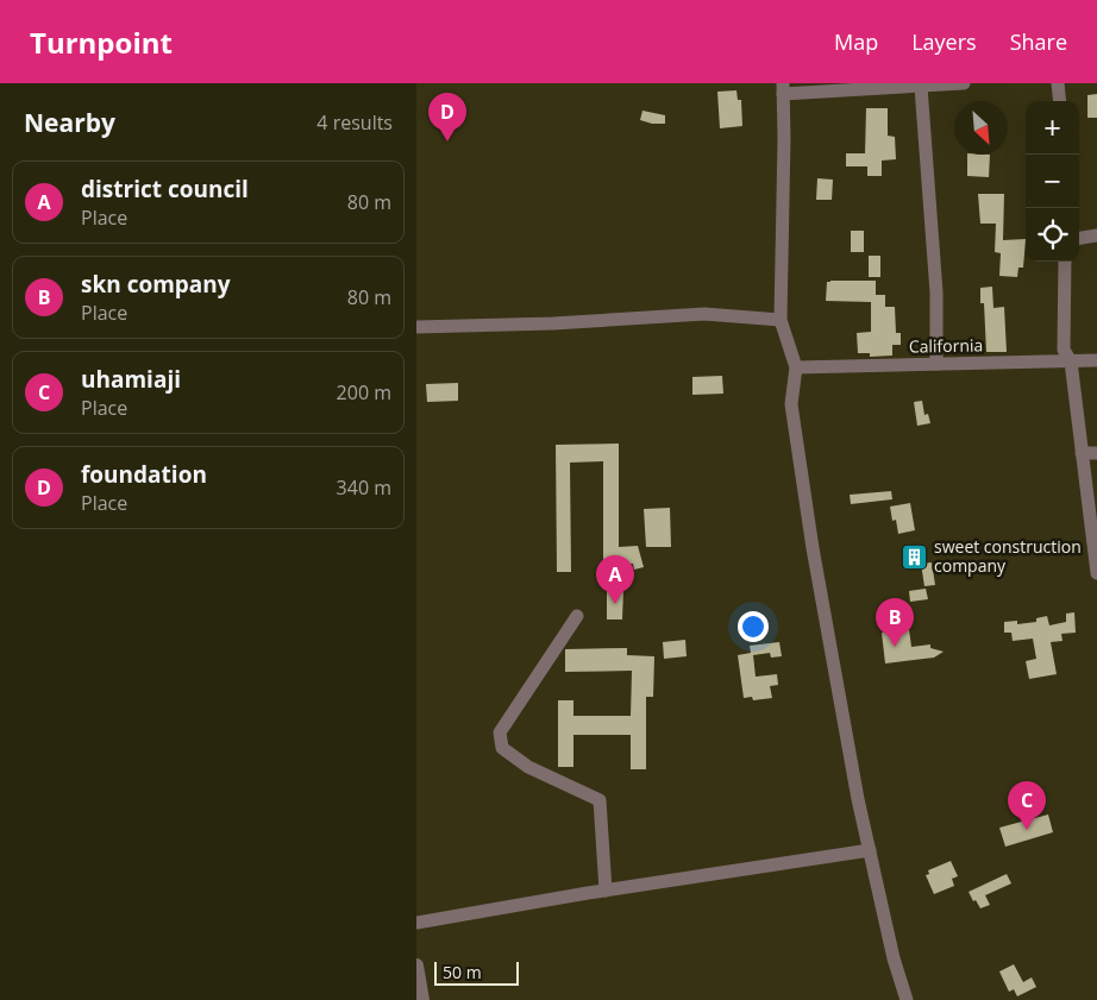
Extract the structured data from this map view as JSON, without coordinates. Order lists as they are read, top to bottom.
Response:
{
  "streets": {
    "street": ["California"]
  },
  "places": {
    "building": ["sweet construction company"]
  },
  "scale_bar": "50 m",
  "north": "bottom right",
  "page": {
    "header": "Turnpoint",
    "nav": ["Map", "Layers", "Share"],
    "heading": ["Nearby", "4 results"],
    "pins": [
      "D",
      "A",
      "B",
      "C"
    ],
    "map_buttons": ["+", "−"],
    "list": [
      {
        "mark": "A",
        "name": "district council",
        "note": "Place",
        "value": "80 m"
      },
      {
        "mark": "B",
        "name": "skn company",
        "note": "Place",
        "value": "80 m"
      },
      {
        "mark": "C",
        "name": "uhamiaji",
        "note": "Place",
        "value": "200 m"
      },
      {
        "mark": "D",
        "name": "foundation",
        "note": "Place",
        "value": "340 m"
      }
    ],
    "scale": "50 m"
  }
}
